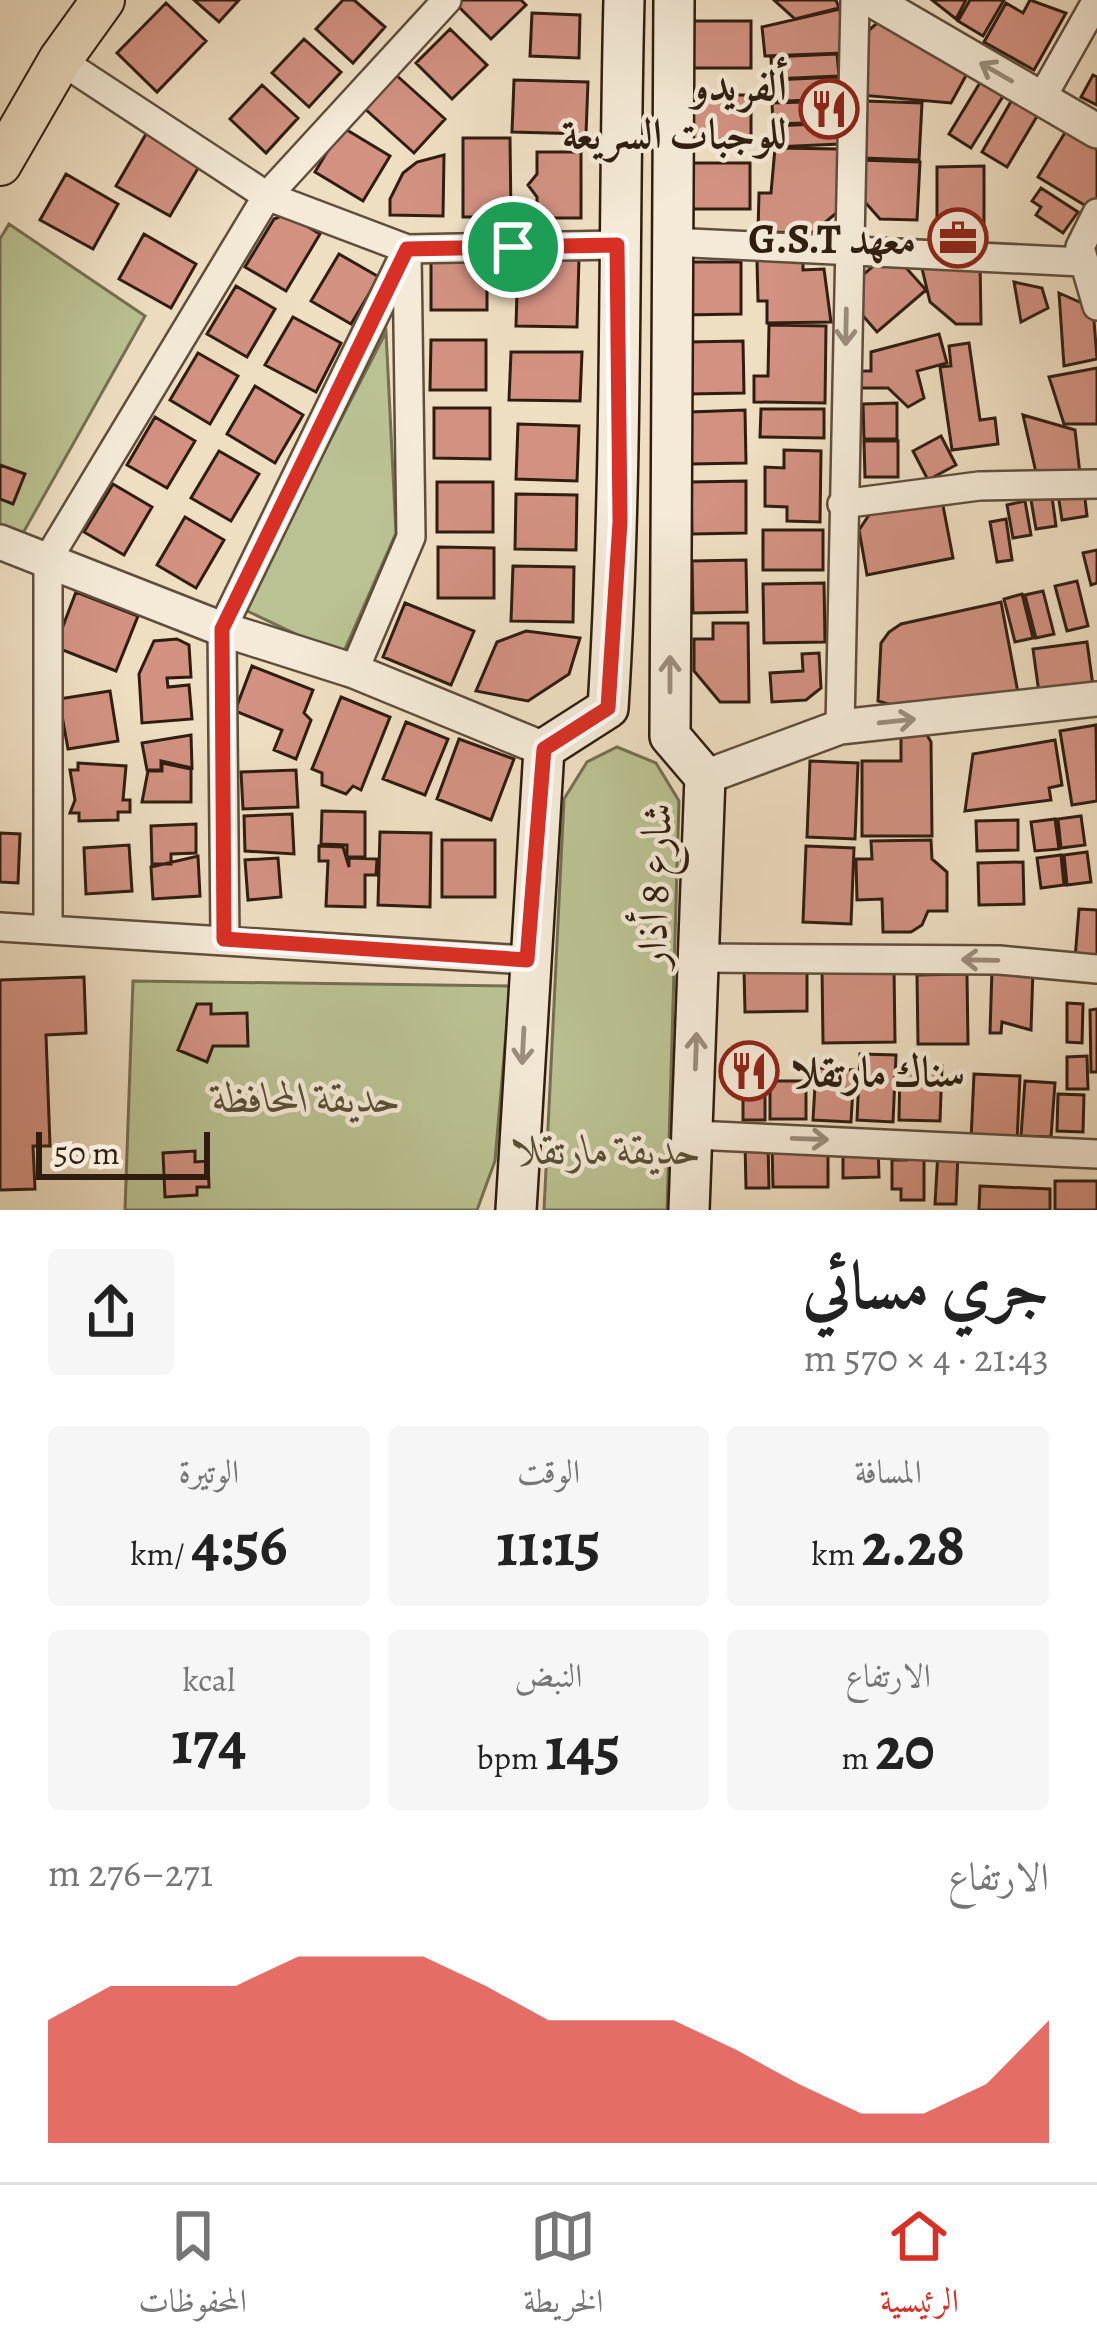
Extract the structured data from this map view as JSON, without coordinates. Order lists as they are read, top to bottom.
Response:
{
  "streets": {
    "main road": ["شارع 8 أذار"]
  },
  "parks": ["حديقة المحافظة", "حديقة مارتقلا"],
  "places": {
    "restaurant": ["ألفريدو للوجبات السريعة", "سناك مارتقلا"],
    "office": ["G.S.T معهد"]
  },
  "scale_bar": "50 m",
  "page": {
    "scale": "50 m",
    "heading": ["جري مسائي", "21:43 · 4 × 570 m"],
    "stats": [
      ["المسافة", "2.28 km"],
      ["الوقت", "11:15"],
      ["الوتيرة", "4:56 /km"],
      ["الارتفاع", "20 m"],
      ["النبض", "145 bpm"],
      ["kcal", "174"]
    ],
    "chart": ["الارتفاع", "271–276 m"],
    "tabs": ["الرئيسية", "الخريطة", "المحفوظات"]
  }
}
